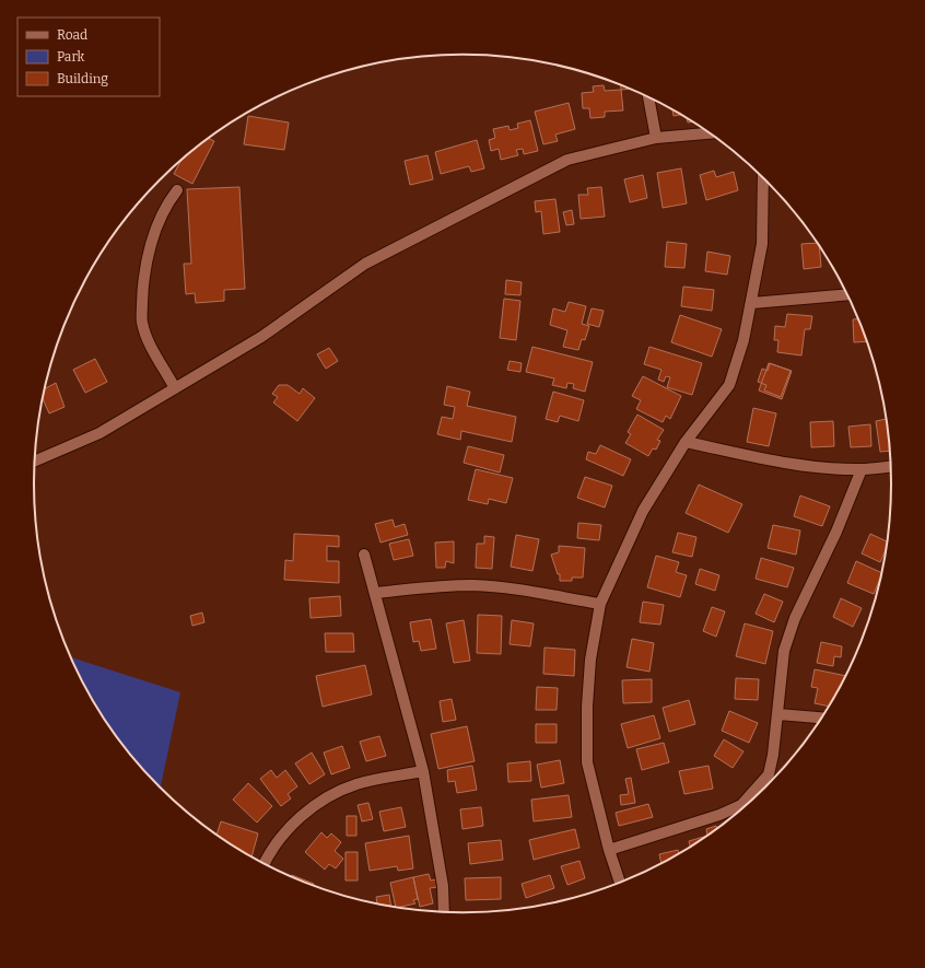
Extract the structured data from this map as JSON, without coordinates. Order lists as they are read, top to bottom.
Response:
{
  "legend": ["Road", "Park", "Building"]
}
